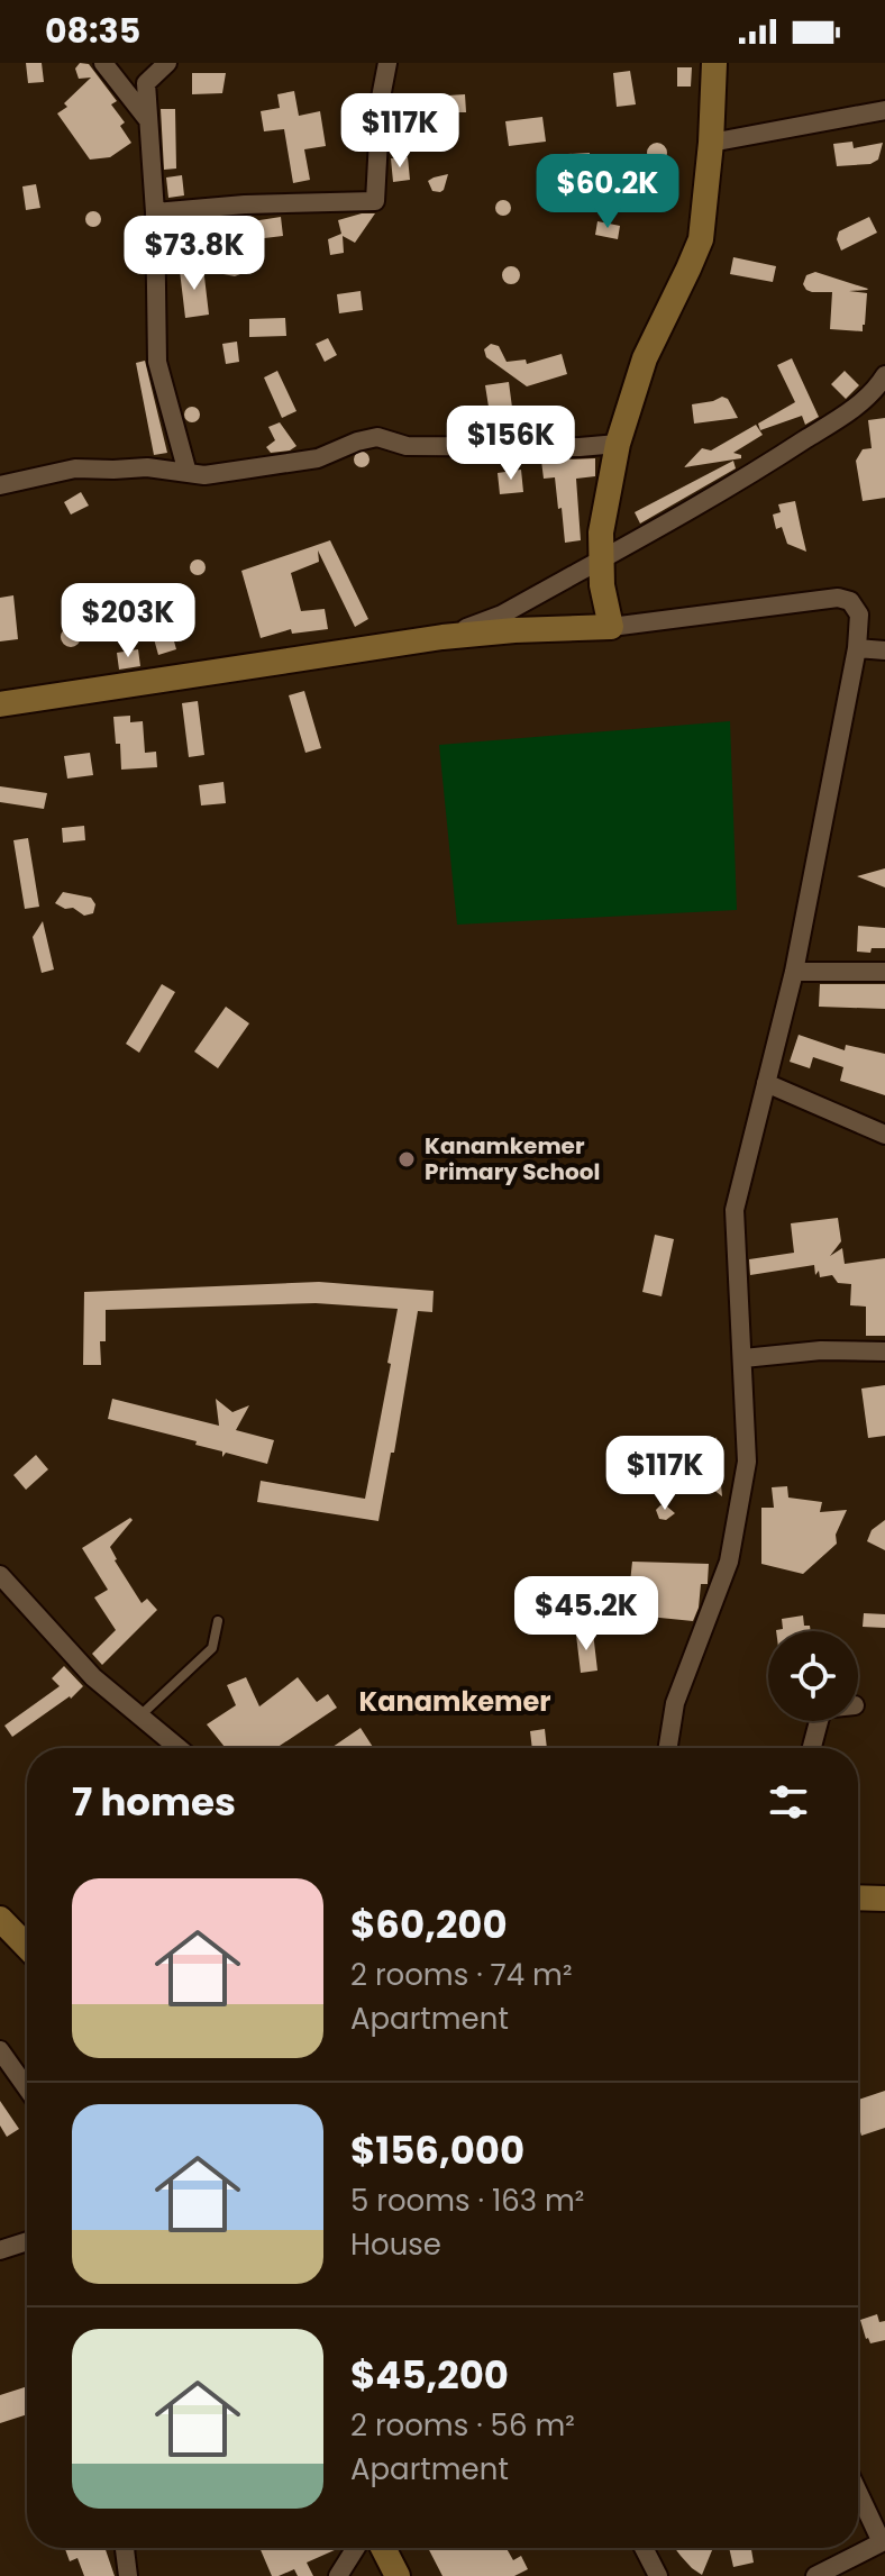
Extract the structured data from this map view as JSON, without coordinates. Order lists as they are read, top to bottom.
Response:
{
  "districts": ["Kanamkemer"],
  "places": ["Kanamkemer Primary School"],
  "page": {
    "status": "08:35",
    "price": [
      "$117K",
      "$60.2K",
      "$73.8K",
      "$156K",
      "$203K",
      "$117K",
      "$45.2K"
    ],
    "heading": "7 homes",
    "list": [
      {
        "name": "$60,200",
        "note": "2 rooms · 74 m² · Apartment"
      },
      {
        "name": "$156,000",
        "note": "5 rooms · 163 m² · House"
      },
      {
        "name": "$45,200",
        "note": "2 rooms · 56 m² · Apartment"
      }
    ]
  }
}
